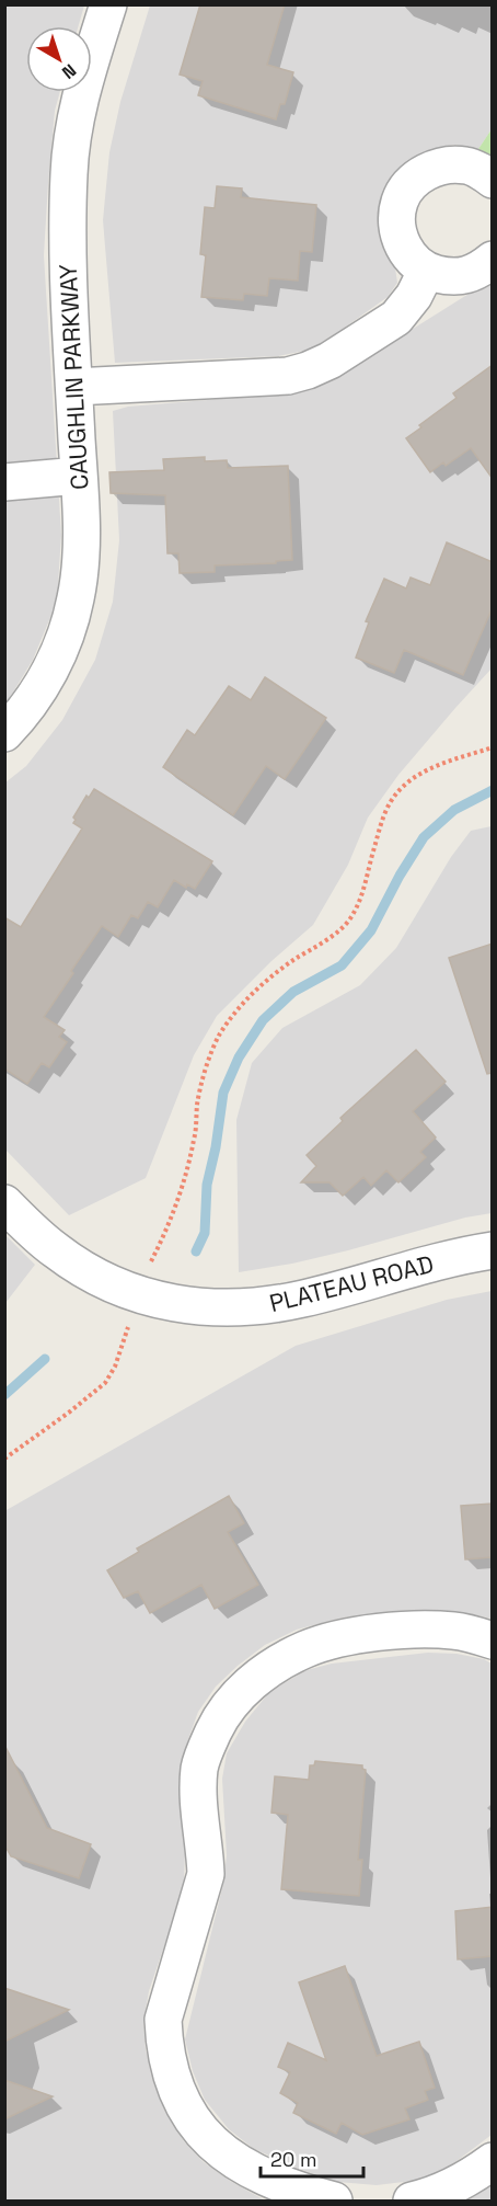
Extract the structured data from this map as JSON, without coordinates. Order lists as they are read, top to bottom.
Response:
{
  "streets": {
    "street": ["CAUGHLIN PARKWAY", "PLATEAU ROAD"]
  },
  "scale_bar": "20 m",
  "north": "bottom right"
}
